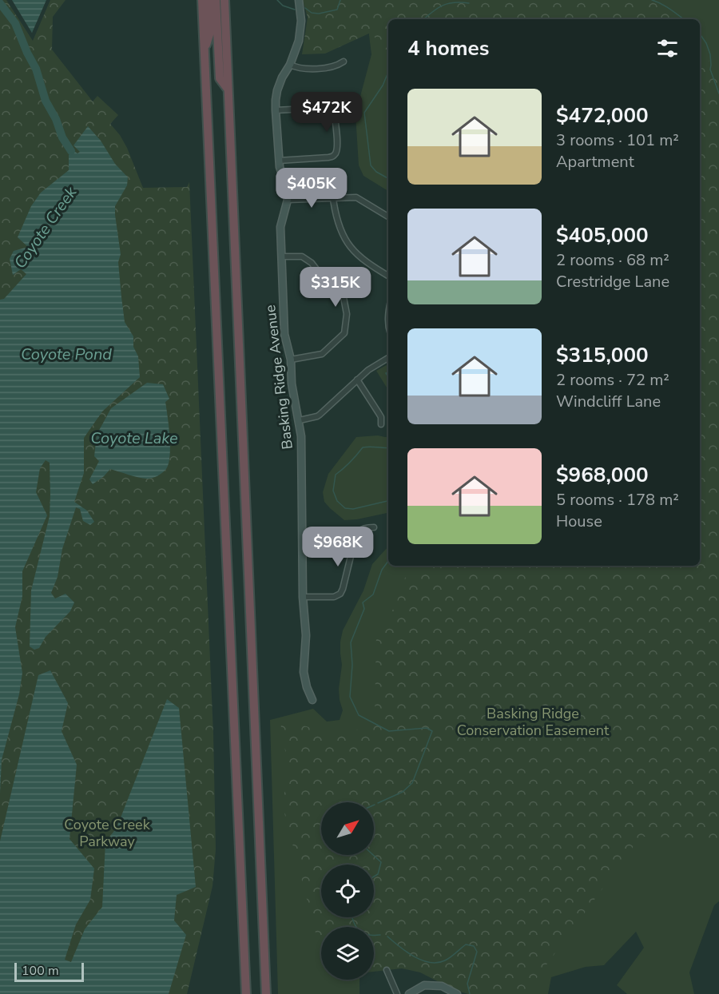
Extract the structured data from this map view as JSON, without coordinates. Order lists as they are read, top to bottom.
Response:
{
  "streets": {
    "street": ["Basking Ridge Avenue"]
  },
  "water": ["Coyote Creek", "Coyote Pond", "Coyote Lake"],
  "parks": ["Basking Ridge Conservation Easement", "Coyote Creek Parkway"],
  "scale_bar": "100 m",
  "north": "top right",
  "page": {
    "heading": "4 homes",
    "list": [
      {
        "name": "$472,000",
        "note": "3 rooms · 101 m² · Apartment"
      },
      {
        "name": "$405,000",
        "note": "2 rooms · 68 m² · Crestridge Lane"
      },
      {
        "name": "$315,000",
        "note": "2 rooms · 72 m² · Windcliff Lane"
      },
      {
        "name": "$968,000",
        "note": "5 rooms · 178 m² · House"
      }
    ],
    "price": [
      "$472K",
      "$405K",
      "$315K",
      "$968K"
    ],
    "scale": "100 m"
  }
}
